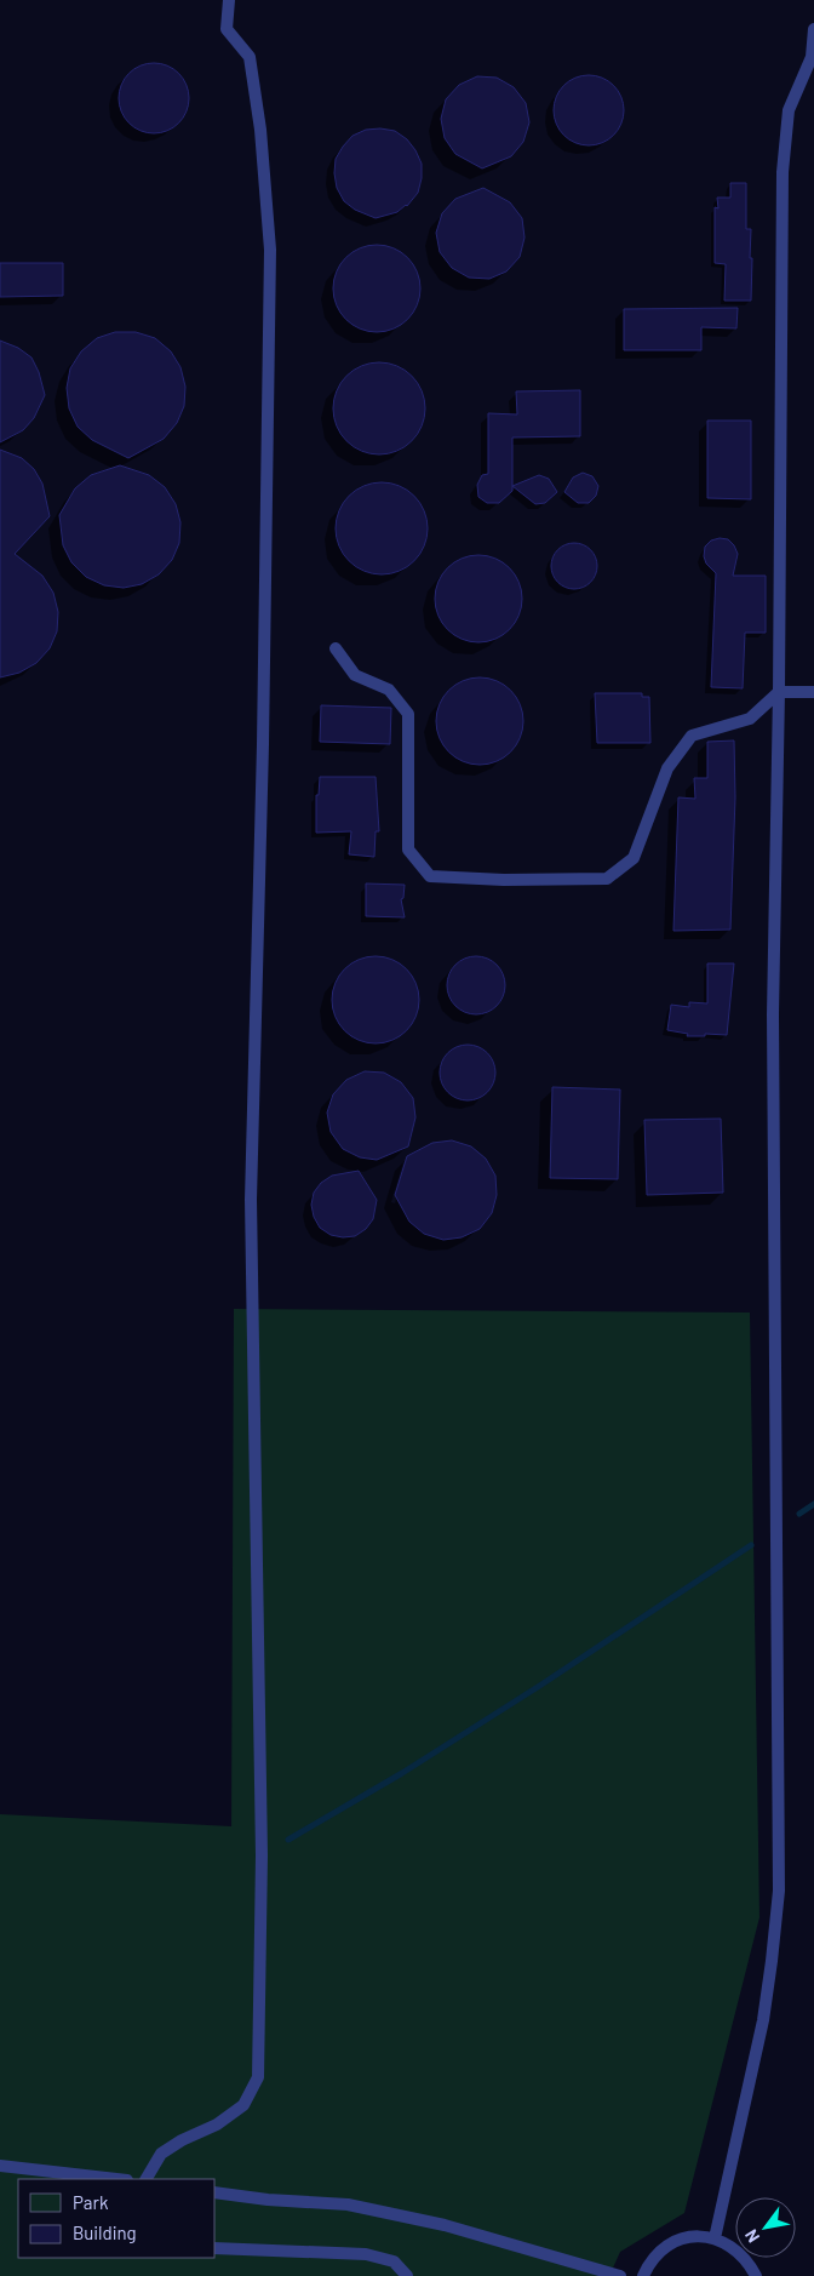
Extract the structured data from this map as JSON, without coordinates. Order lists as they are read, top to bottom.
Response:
{
  "legend": ["Park", "Building"],
  "north": "bottom left"
}
